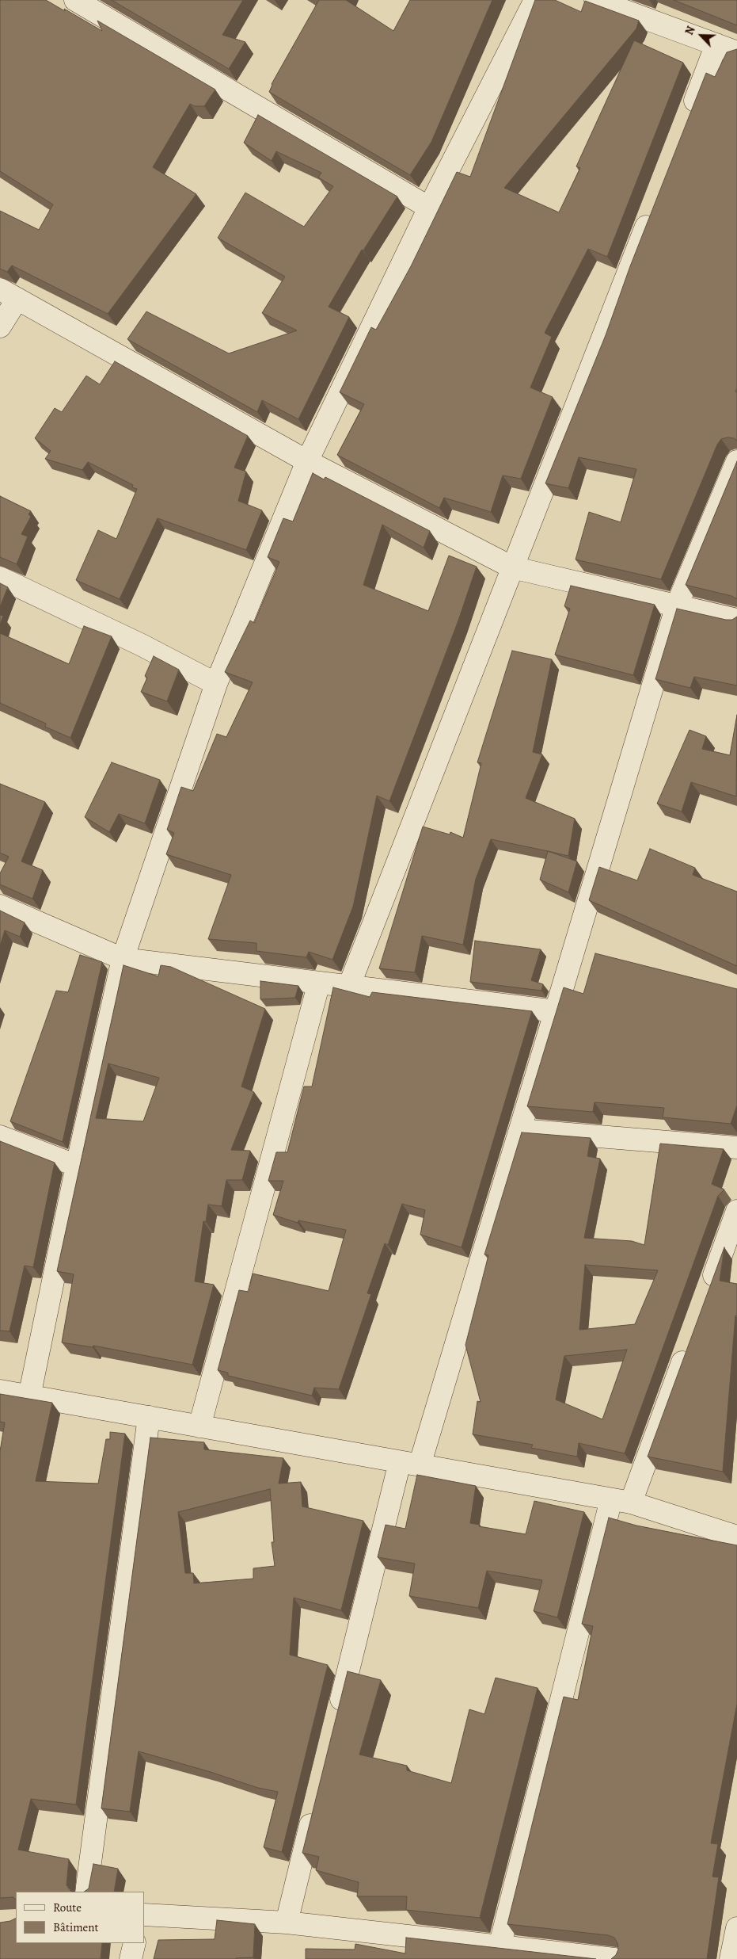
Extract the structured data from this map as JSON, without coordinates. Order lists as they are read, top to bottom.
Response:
{
  "legend": ["Route", "Bâtiment"],
  "north": "top left"
}
